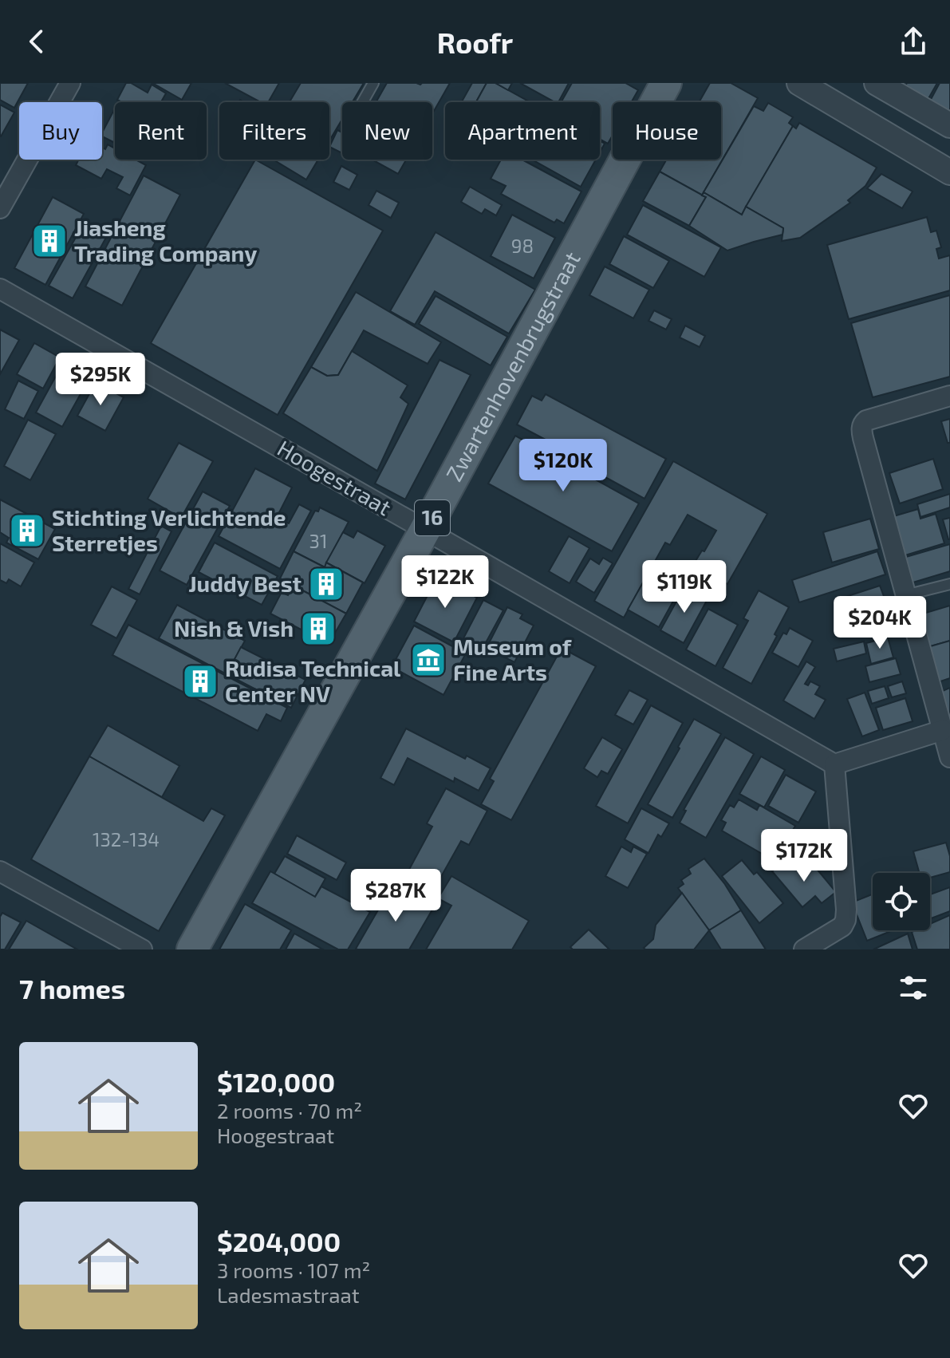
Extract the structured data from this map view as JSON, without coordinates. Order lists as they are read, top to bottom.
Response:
{
  "streets": {
    "main road": ["Zwartenhovenbrugstraat", "16"],
    "street": ["Hoogestraat"]
  },
  "crossings": [
    ["Zwartenhovenbrugstraat", "Hoogestraat"]
  ],
  "places": {
    "building": [
      "Jiasheng Trading Company",
      "Stichting Verlichtende Sterretjes",
      "Juddy Best",
      "Nish & Vish",
      "Rudisa Technical Center NV"
    ],
    "museum": ["Museum of Fine Arts"]
  },
  "house_numbers": ["98", "31", "132-134"],
  "page": {
    "header": "Roofr",
    "chip": [
      "Buy",
      "Rent",
      "Filters",
      "New",
      "Apartment",
      "House"
    ],
    "price": [
      "$295K",
      "$120K",
      "$122K",
      "$119K",
      "$204K",
      "$172K",
      "$287K"
    ],
    "heading": "7 homes",
    "list": [
      {
        "name": "$120,000",
        "note": "2 rooms · 70 m² · Hoogestraat"
      },
      {
        "name": "$204,000",
        "note": "3 rooms · 107 m² · Ladesmastraat"
      }
    ]
  }
}
